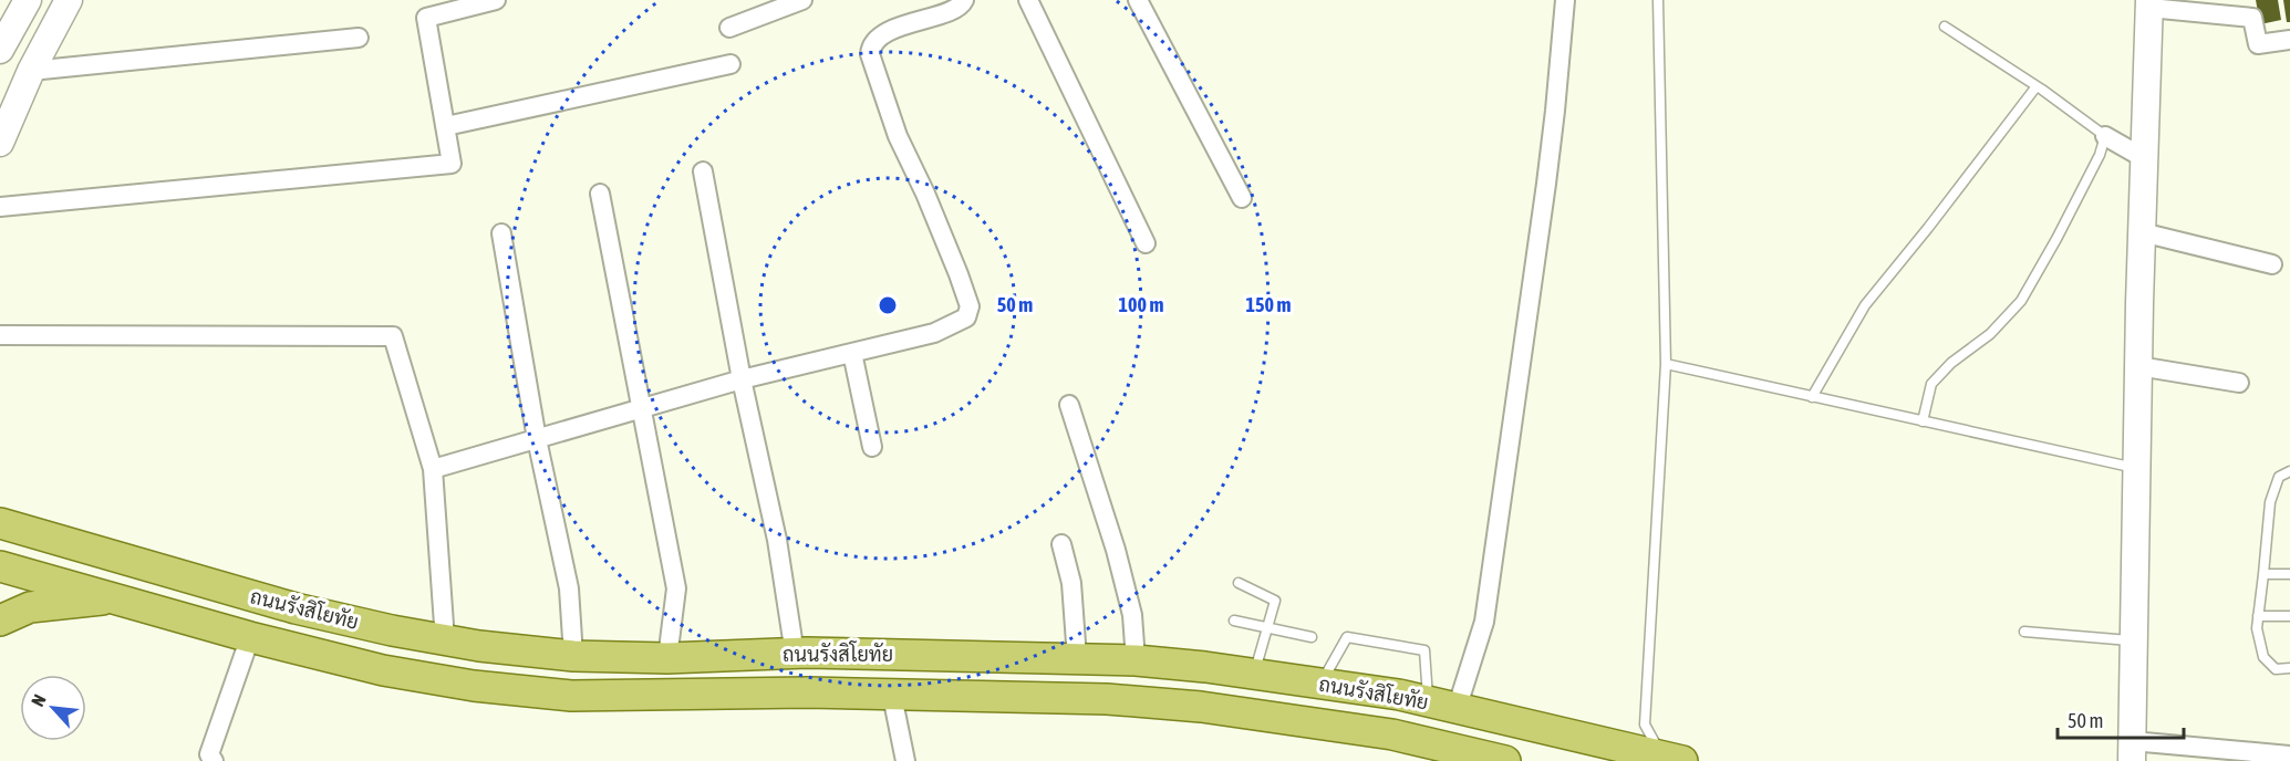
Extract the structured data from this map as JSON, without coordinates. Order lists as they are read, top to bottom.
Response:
{
  "streets": {
    "main road": ["ถนนรังสิโยทัย"]
  },
  "scale_bar": "50 m",
  "north": "top left",
  "rings": ["50 m", "100 m", "150 m"]
}
